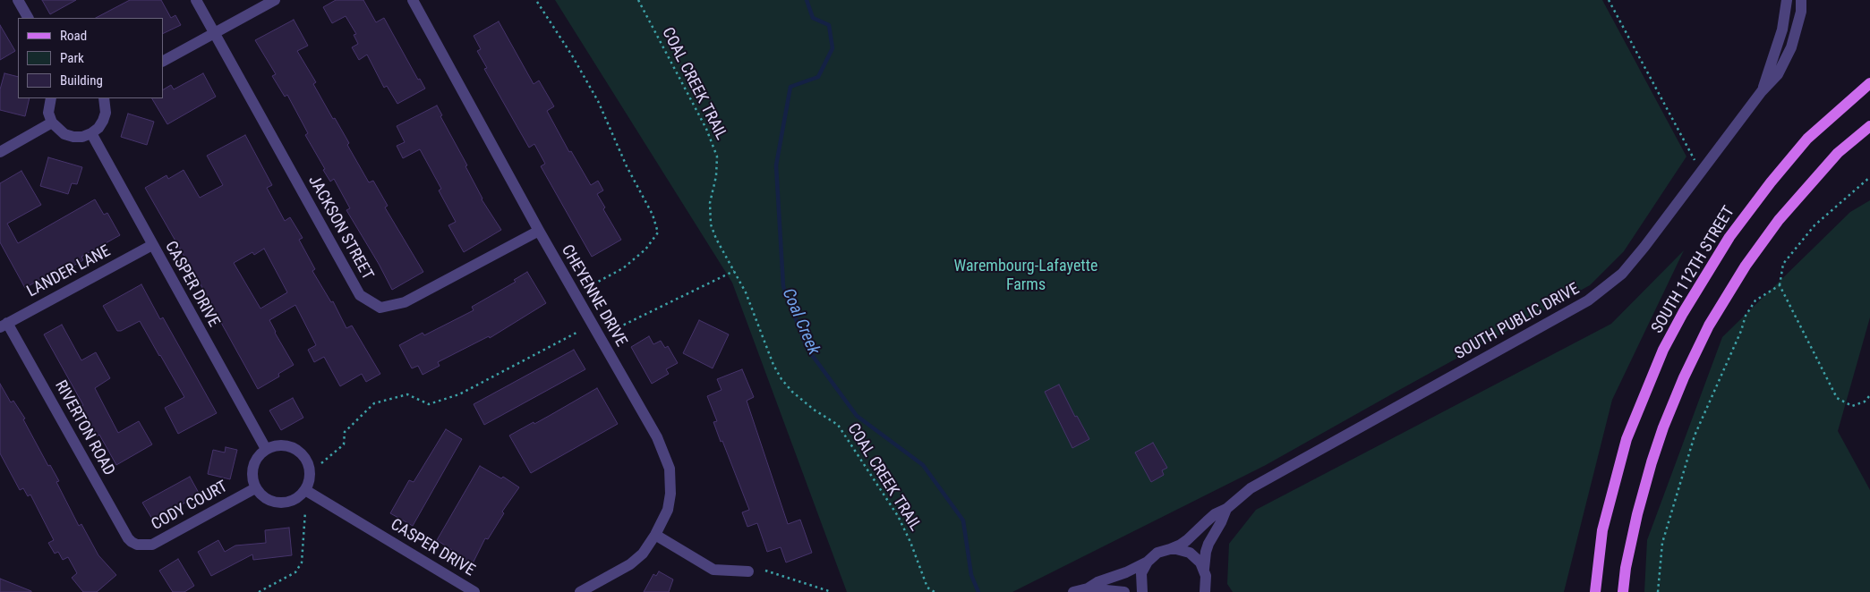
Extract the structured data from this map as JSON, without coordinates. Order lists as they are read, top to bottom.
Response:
{
  "streets": {
    "main road": ["SOUTH 112TH STREET"],
    "street": [
      "JACKSON STREET",
      "LANDER LANE",
      "CASPER DRIVE",
      "CHEYENNE DRIVE",
      "SOUTH PUBLIC DRIVE",
      "RIVERTON ROAD",
      "CODY COURT"
    ],
    "path": ["COAL CREEK TRAIL"]
  },
  "crossings": [
    ["JACKSON STREET", "CHEYENNE DRIVE"],
    ["LANDER LANE", "CASPER DRIVE"],
    ["LANDER LANE", "RIVERTON ROAD"],
    ["CASPER DRIVE", "CODY COURT"],
    ["RIVERTON ROAD", "CODY COURT"]
  ],
  "water": ["Coal Creek"],
  "parks": ["Warembourg-Lafayette Farms"],
  "legend": ["Road", "Park", "Building"]
}
